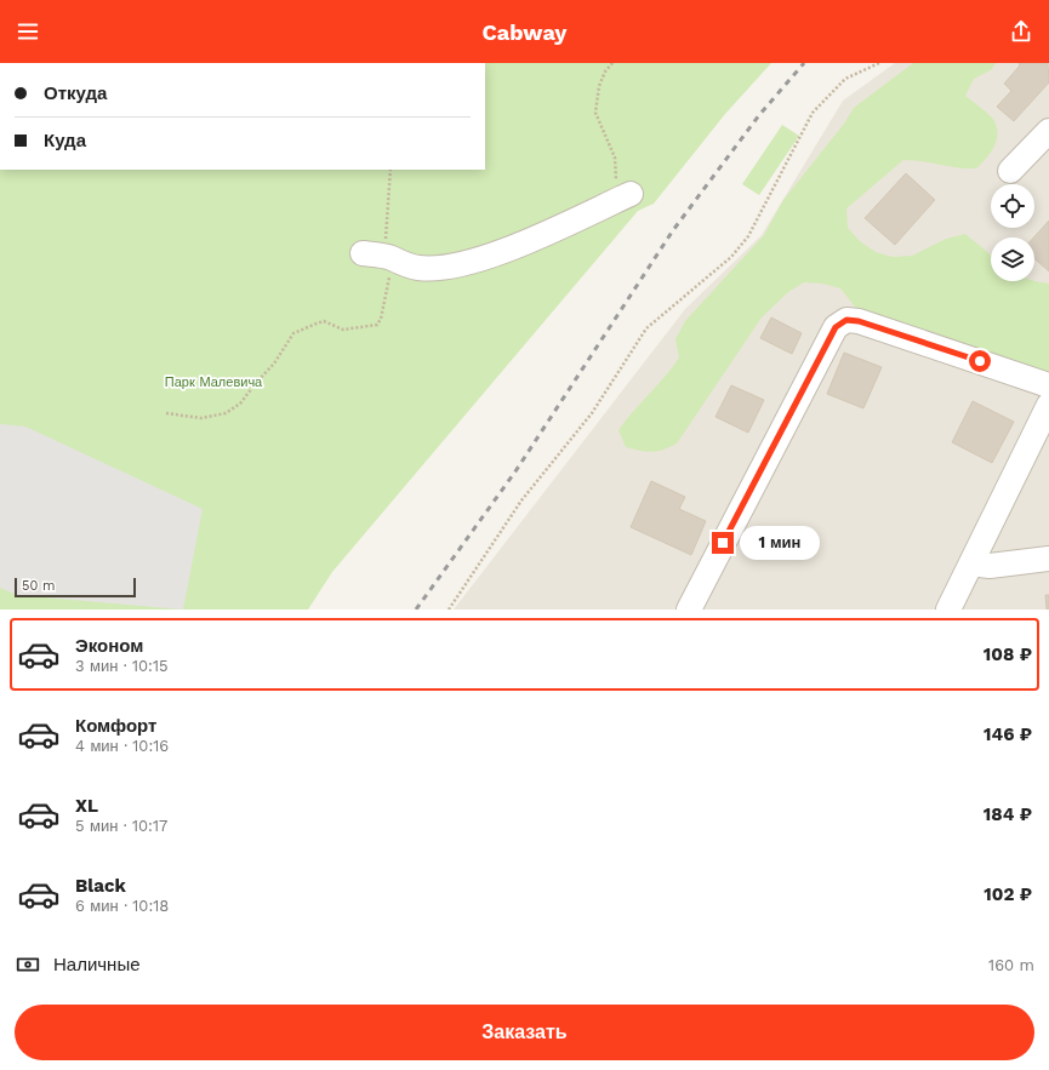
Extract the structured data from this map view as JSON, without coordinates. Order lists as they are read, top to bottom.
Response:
{
  "parks": ["Парк Малевича"],
  "scale_bar": "50 m",
  "page": {
    "header": "Cabway",
    "banner": ["Откуда", "Куда"],
    "bubble": "1 мин",
    "scale": "50 m",
    "list": [
      {
        "name": "Эконом",
        "note": "3 мин · 10:15",
        "value": "108 ₽"
      },
      {
        "name": "Комфорт",
        "note": "4 мин · 10:16",
        "value": "146 ₽"
      },
      {
        "name": "XL",
        "note": "5 мин · 10:17",
        "value": "184 ₽"
      },
      {
        "name": "Black",
        "note": "6 мин · 10:18",
        "value": "102 ₽"
      }
    ],
    "pay": ["Наличные", "160 m"],
    "buttons": "Заказать"
  }
}
